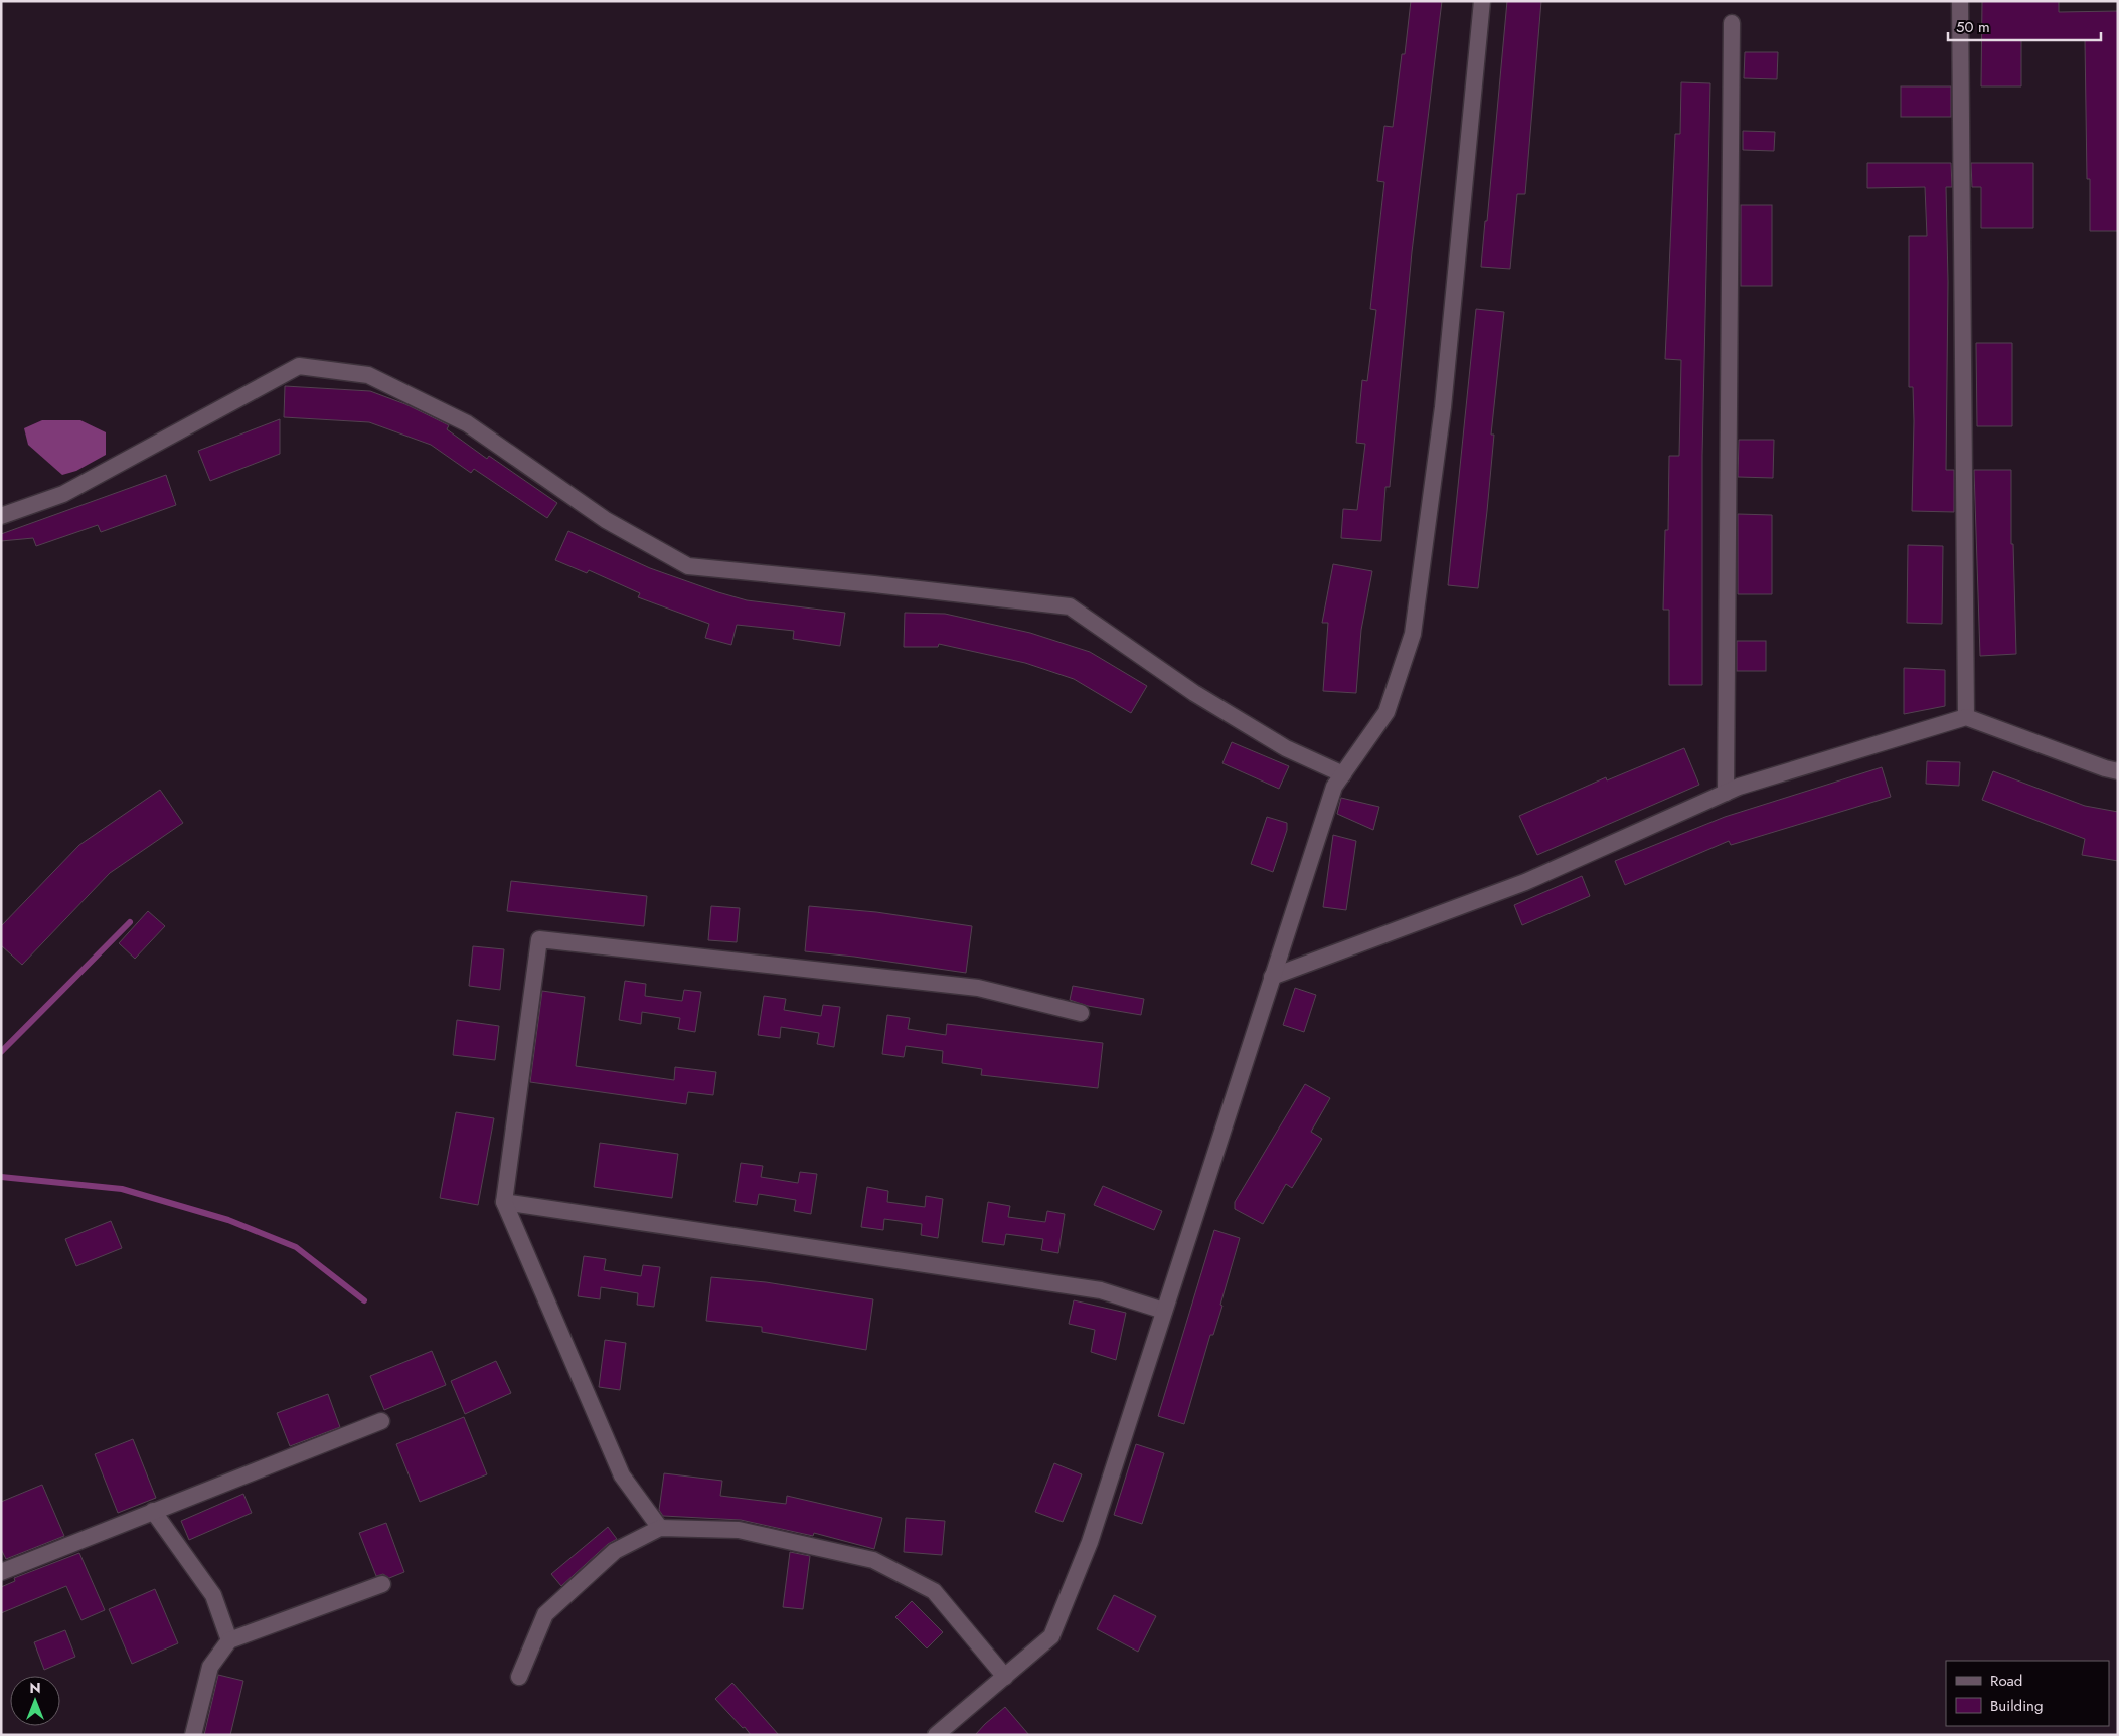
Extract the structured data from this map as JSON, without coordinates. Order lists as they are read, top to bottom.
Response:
{
  "legend": ["Road", "Building"],
  "scale_bar": "50 m",
  "north": "top"
}
